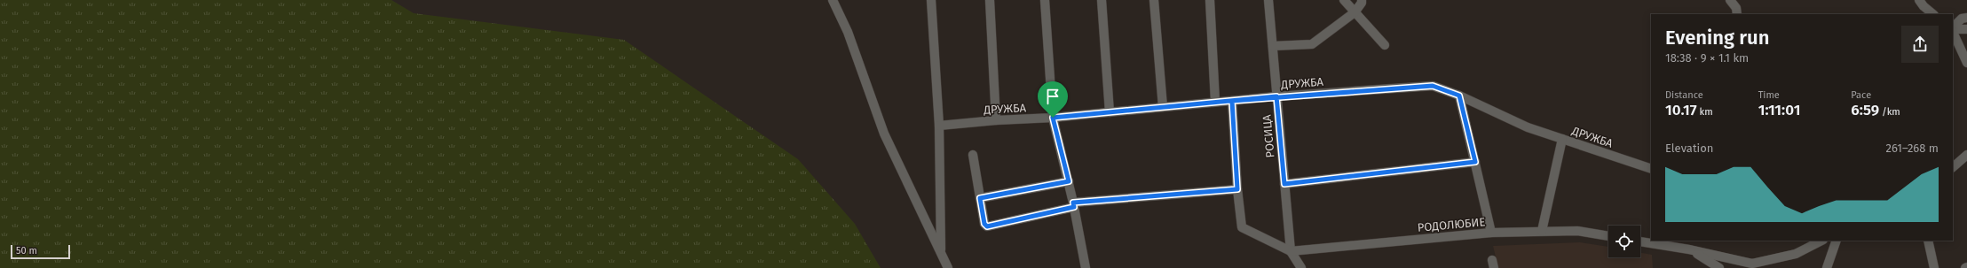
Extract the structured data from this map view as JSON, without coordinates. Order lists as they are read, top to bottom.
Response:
{
  "streets": {
    "street": ["ДРУЖБА", "РОСИЦА", "РОДОЛЮБИЕ"]
  },
  "crossings": [
    ["ДРУЖБА", "РОСИЦА"],
    ["РОСИЦА", "РОДОЛЮБИЕ"]
  ],
  "scale_bar": "50 m",
  "page": {
    "heading": ["Evening run", "18:38 · 9 × 1.1 km"],
    "stats": [
      ["Distance", "10.17 km"],
      ["Time", "1:11:01"],
      ["Pace", "6:59 /km"]
    ],
    "chart": ["Elevation", "261–268 m"],
    "scale": "50 m"
  }
}
